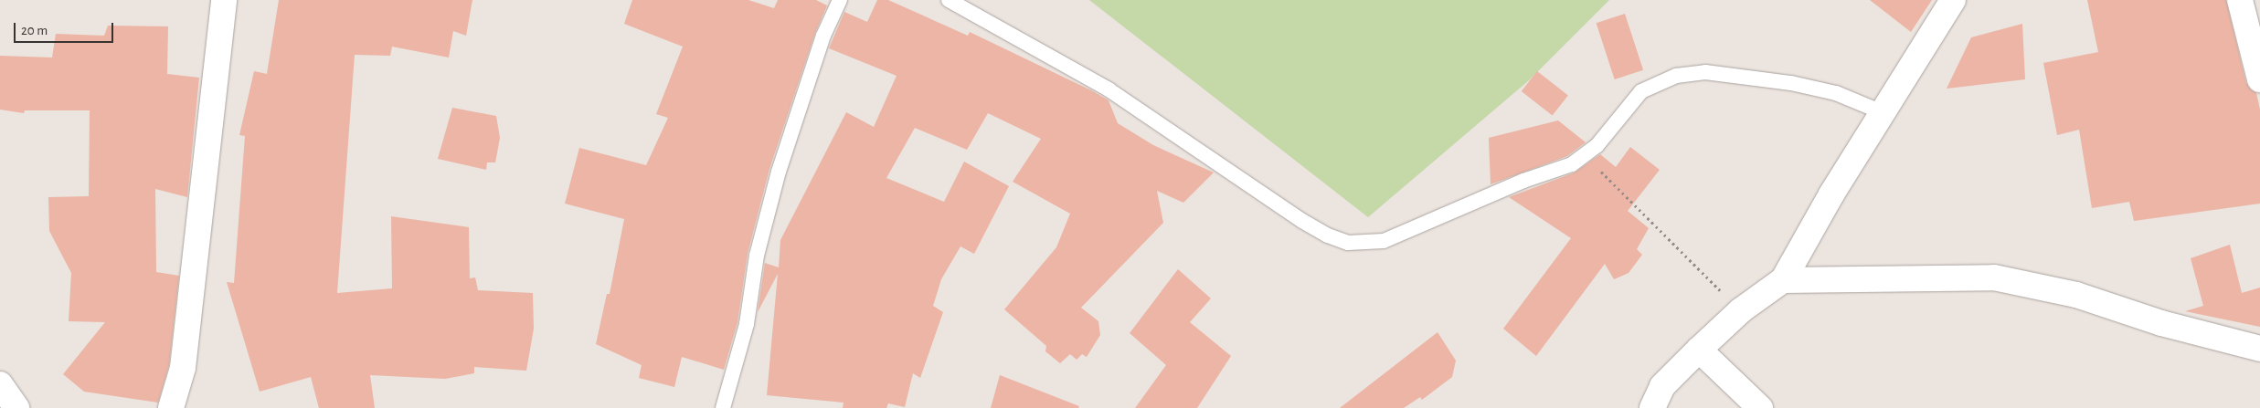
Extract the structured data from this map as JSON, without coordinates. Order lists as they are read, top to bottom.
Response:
{
  "scale_bar": "20 m"
}
